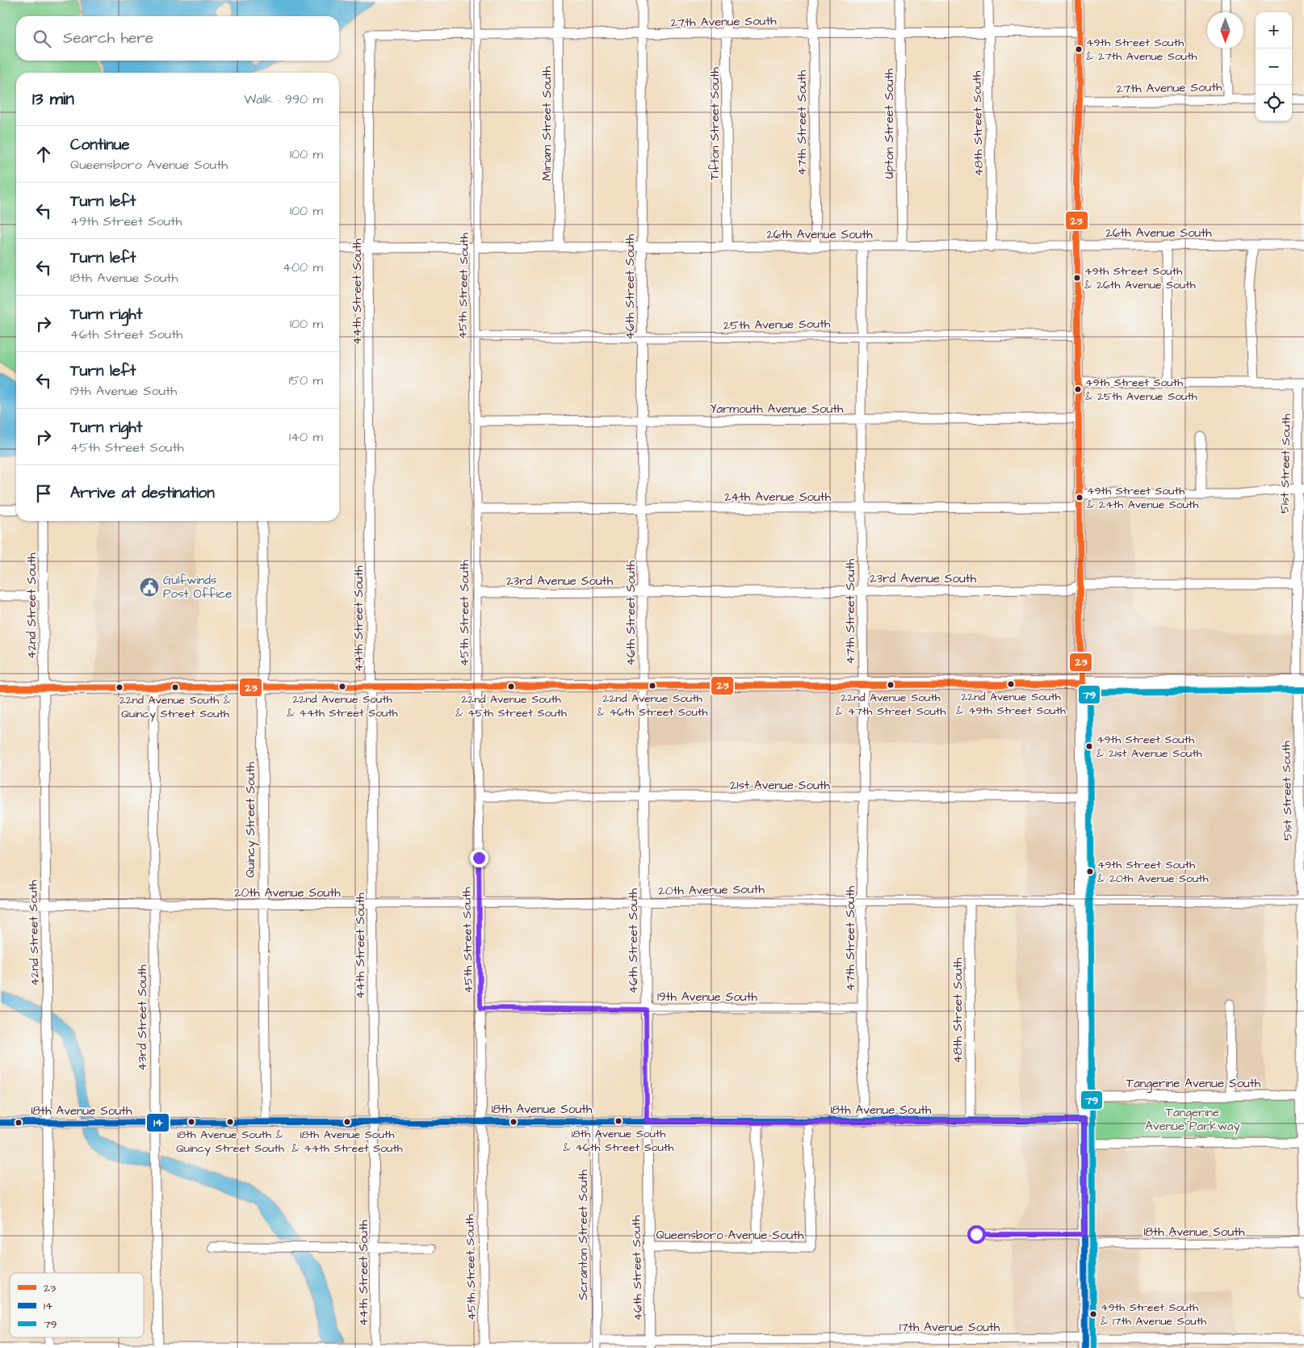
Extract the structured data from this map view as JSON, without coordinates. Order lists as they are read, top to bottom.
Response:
{
  "streets": {
    "street": [
      "27th Avenue South",
      "47th Street South",
      "Miriam Street South",
      "Tifton Street South",
      "Upton Street South",
      "48th Street South",
      "26th Avenue South",
      "45th Street South",
      "46th Street South",
      "44th Street South",
      "25th Avenue South",
      "Yarmouth Avenue South",
      "51st Street South",
      "24th Avenue South",
      "23rd Avenue South",
      "42nd Street South",
      "21st Avenue South",
      "Quincy Street South",
      "20th Avenue South",
      "19th Avenue South",
      "43rd Street South",
      "Tangerine Avenue South",
      "18th Avenue South",
      "Scranton Street South",
      "Queensboro Avenue South",
      "17th Avenue South"
    ]
  },
  "crossings": [
    ["27th Avenue South", "47th Street South"],
    ["27th Avenue South", "Miriam Street South"],
    ["27th Avenue South", "Tifton Street South"],
    ["27th Avenue South", "Upton Street South"],
    ["27th Avenue South", "48th Street South"],
    ["27th Avenue South", "45th Street South"],
    ["27th Avenue South", "46th Street South"],
    ["27th Avenue South", "44th Street South"],
    ["47th Street South", "26th Avenue South"],
    ["47th Street South", "25th Avenue South"],
    ["47th Street South", "Yarmouth Avenue South"],
    ["47th Street South", "24th Avenue South"],
    ["47th Street South", "23rd Avenue South"],
    ["47th Street South", "21st Avenue South"],
    ["47th Street South", "20th Avenue South"],
    ["47th Street South", "19th Avenue South"],
    ["47th Street South", "18th Avenue South"],
    ["Miriam Street South", "26th Avenue South"],
    ["Tifton Street South", "26th Avenue South"],
    ["Upton Street South", "26th Avenue South"],
    ["48th Street South", "26th Avenue South"],
    ["48th Street South", "20th Avenue South"],
    ["48th Street South", "18th Avenue South"],
    ["26th Avenue South", "45th Street South"],
    ["26th Avenue South", "46th Street South"],
    ["26th Avenue South", "44th Street South"],
    ["45th Street South", "25th Avenue South"],
    ["45th Street South", "Yarmouth Avenue South"],
    ["45th Street South", "24th Avenue South"],
    ["45th Street South", "23rd Avenue South"],
    ["45th Street South", "21st Avenue South"],
    ["45th Street South", "20th Avenue South"],
    ["45th Street South", "19th Avenue South"],
    ["45th Street South", "18th Avenue South"],
    ["45th Street South", "17th Avenue South"],
    ["46th Street South", "25th Avenue South"],
    ["46th Street South", "Yarmouth Avenue South"],
    ["46th Street South", "24th Avenue South"],
    ["46th Street South", "23rd Avenue South"],
    ["46th Street South", "21st Avenue South"],
    ["46th Street South", "20th Avenue South"],
    ["46th Street South", "19th Avenue South"],
    ["46th Street South", "18th Avenue South"],
    ["46th Street South", "Queensboro Avenue South"],
    ["46th Street South", "17th Avenue South"],
    ["44th Street South", "20th Avenue South"],
    ["44th Street South", "18th Avenue South"],
    ["44th Street South", "17th Avenue South"],
    ["51st Street South", "23rd Avenue South"],
    ["51st Street South", "20th Avenue South"],
    ["51st Street South", "Tangerine Avenue South"],
    ["51st Street South", "18th Avenue South"],
    ["42nd Street South", "20th Avenue South"],
    ["42nd Street South", "18th Avenue South"],
    ["42nd Street South", "17th Avenue South"],
    ["Quincy Street South", "20th Avenue South"],
    ["Quincy Street South", "18th Avenue South"],
    ["20th Avenue South", "43rd Street South"],
    ["43rd Street South", "18th Avenue South"],
    ["43rd Street South", "17th Avenue South"],
    ["18th Avenue South", "Scranton Street South"],
    ["18th Avenue South", "Queensboro Avenue South"],
    ["Scranton Street South", "17th Avenue South"]
  ],
  "parks": ["Tangerine Avenue Parkway"],
  "places": {
    "other": [
      "49th Street South & 27th Avenue South",
      "49th Street South & 26th Avenue South",
      "49th Street South & 25th Avenue South",
      "49th Street South & 24th Avenue South",
      "22nd Avenue South & 49th Street South",
      "22nd Avenue South & 47th Street South",
      "22nd Avenue South & 46th Street South",
      "22nd Avenue South & 44th Street South",
      "22nd Avenue South & 45th Street South",
      "22nd Avenue South & Quincy Street South",
      "49th Street South & 21st Avenue South",
      "49th Street South & 20th Avenue South",
      "18th Avenue South & 46th Street South",
      "18th Avenue South & Quincy Street South",
      "18th Avenue South & 44th Street South",
      "49th Street South & 17th Avenue South"
    ],
    "public building": ["Gulfwinds Post Office"]
  },
  "lines": ["transit line 23", "transit line 79", "transit line 14"],
  "legend": ["23", "14", "79"],
  "north": "bottom",
  "page": {
    "map_buttons": ["+", "−"],
    "search": "Search here",
    "heading": ["13 min", "Walk · 990 m"],
    "list": [
      ["Continue", "Queensboro Avenue South", "100 m"],
      ["Turn left", "49th Street South", "100 m"],
      ["Turn left", "18th Avenue South", "400 m"],
      ["Turn right", "46th Street South", "100 m"],
      ["Turn left", "19th Avenue South", "150 m"],
      ["Turn right", "45th Street South", "140 m"],
      "Arrive at destination"
    ]
  }
}
